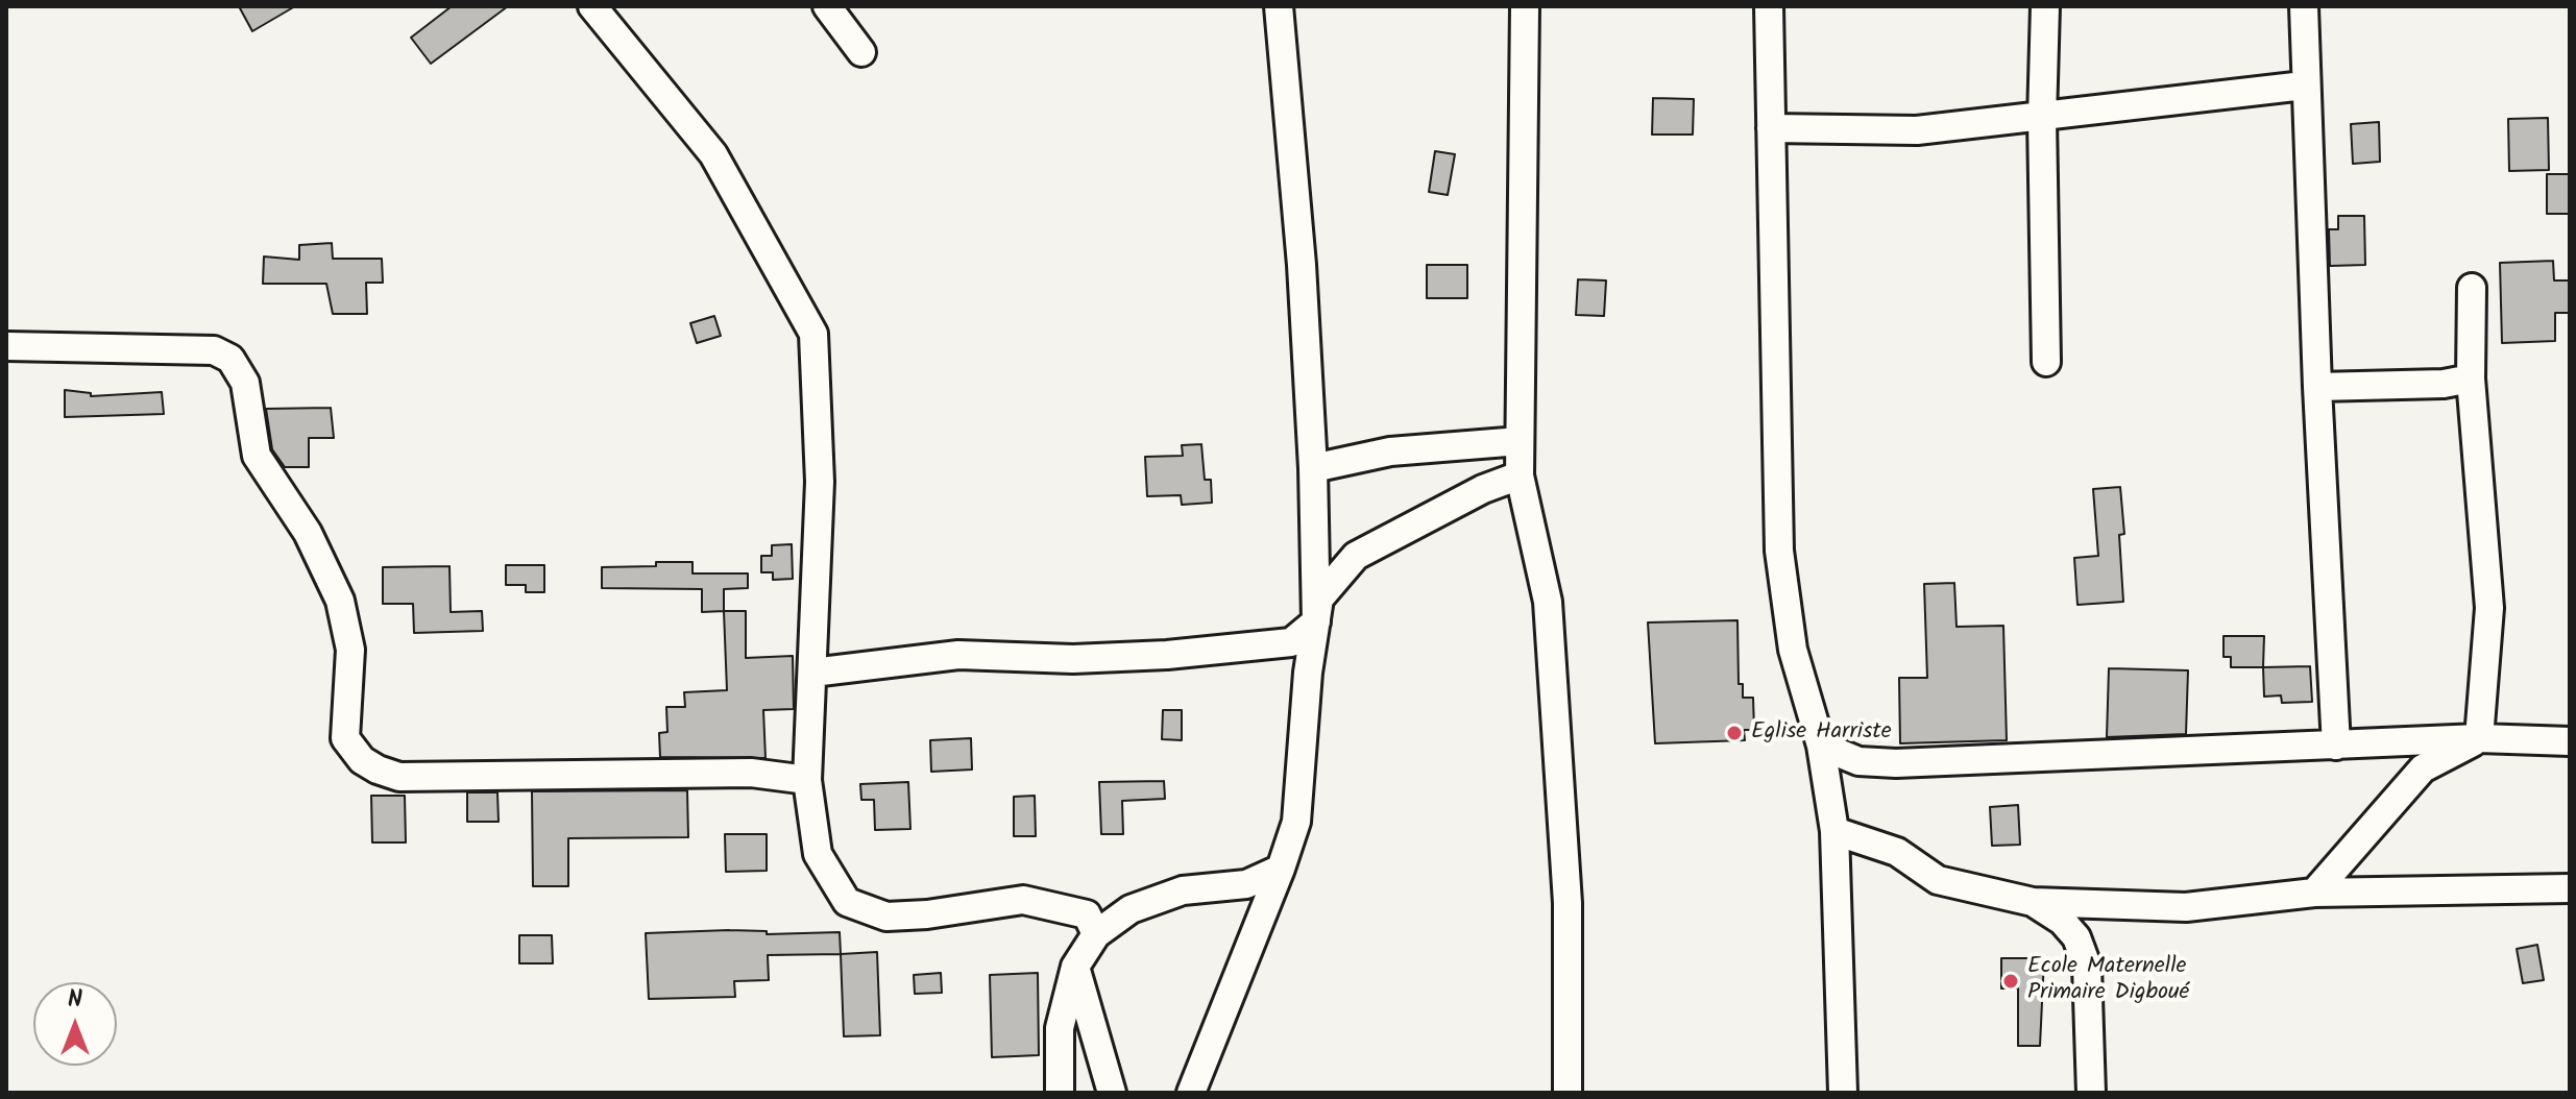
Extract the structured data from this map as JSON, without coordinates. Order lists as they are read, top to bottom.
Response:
{
  "places": ["Eglise Harriste", "Ecole Maternelle Primaire Digboué"],
  "north": "top"
}
